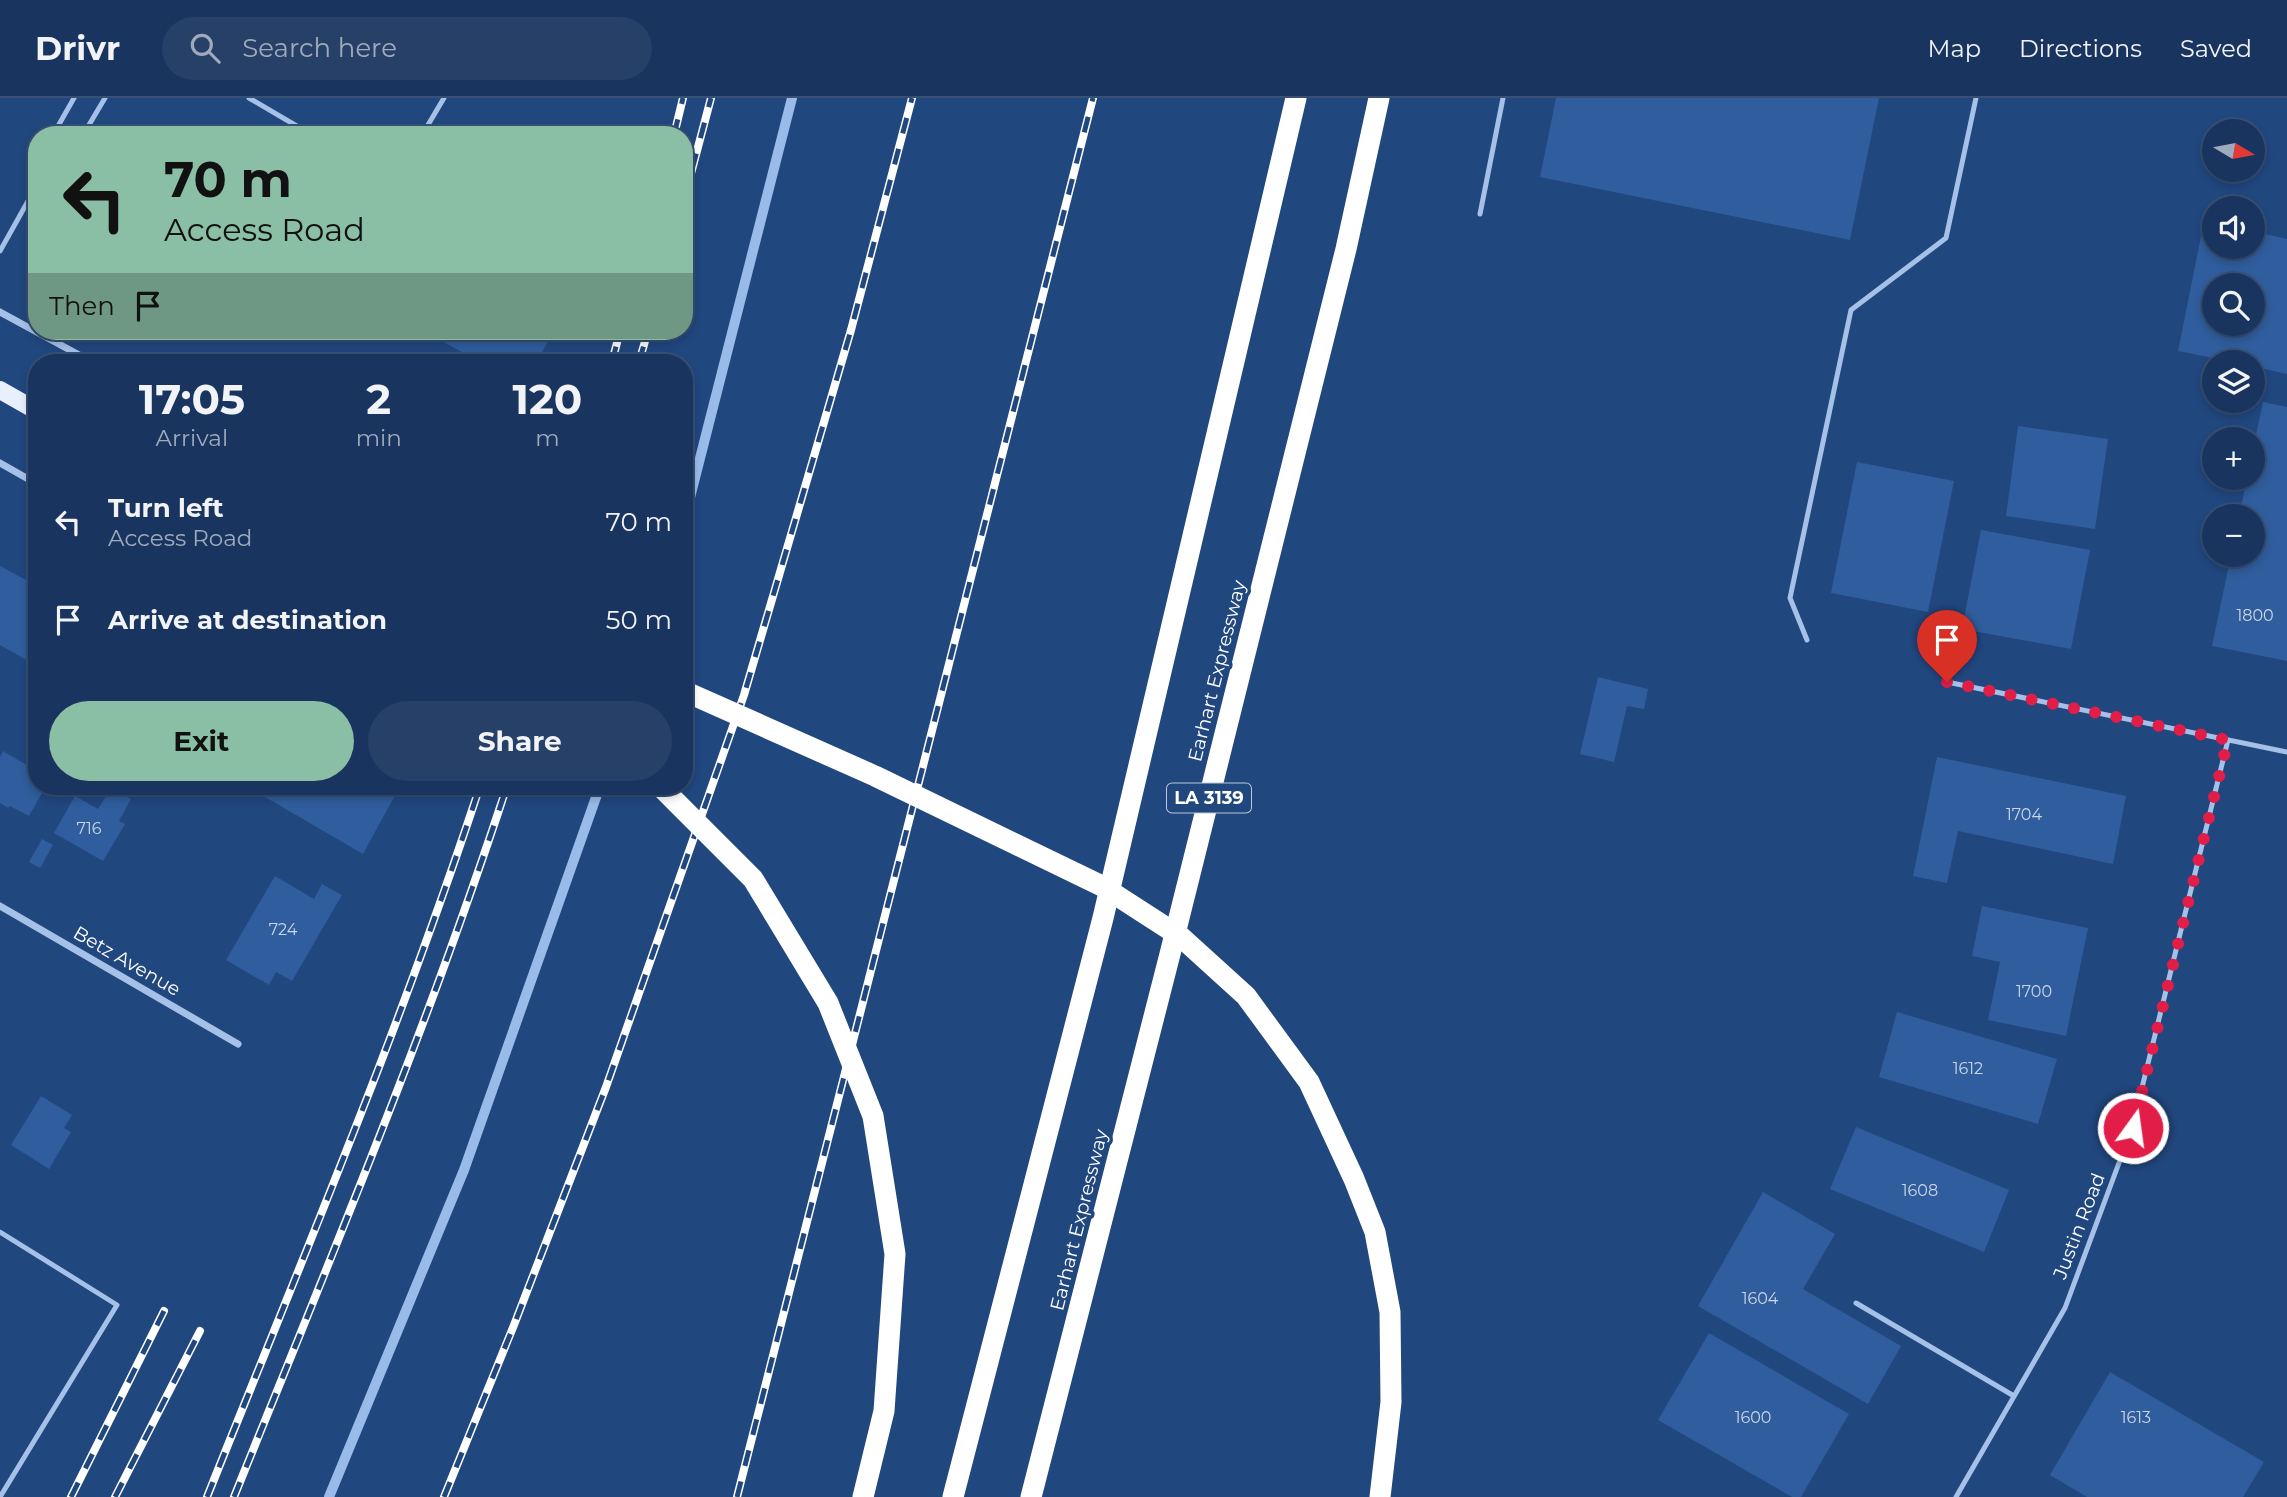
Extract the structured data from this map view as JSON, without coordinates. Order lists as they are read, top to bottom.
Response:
{
  "streets": {
    "highway": ["Earhart Expressway", "LA 3139"],
    "street": ["Betz Avenue"],
    "lane": ["Justin Road"]
  },
  "house_numbers": [
    "1800",
    "1704",
    "716",
    "724",
    "1700",
    "1612",
    "1608",
    "1604",
    "1600",
    "1613"
  ],
  "north": "right",
  "page": {
    "header": "Drivr",
    "search": "Search here",
    "nav": ["Map", "Directions", "Saved"],
    "map_buttons": ["+", "−"],
    "turn": ["70 m", "Access Road"],
    "then": "Then",
    "eta": [
      "17:05",
      "Arrival",
      "2",
      "min",
      "120",
      "m"
    ],
    "list": [
      {
        "name": "Turn left",
        "note": "Access Road",
        "value": "70 m"
      },
      {
        "name": "Arrive at destination",
        "value": "50 m"
      }
    ],
    "buttons": ["Exit", "Share"]
  }
}
